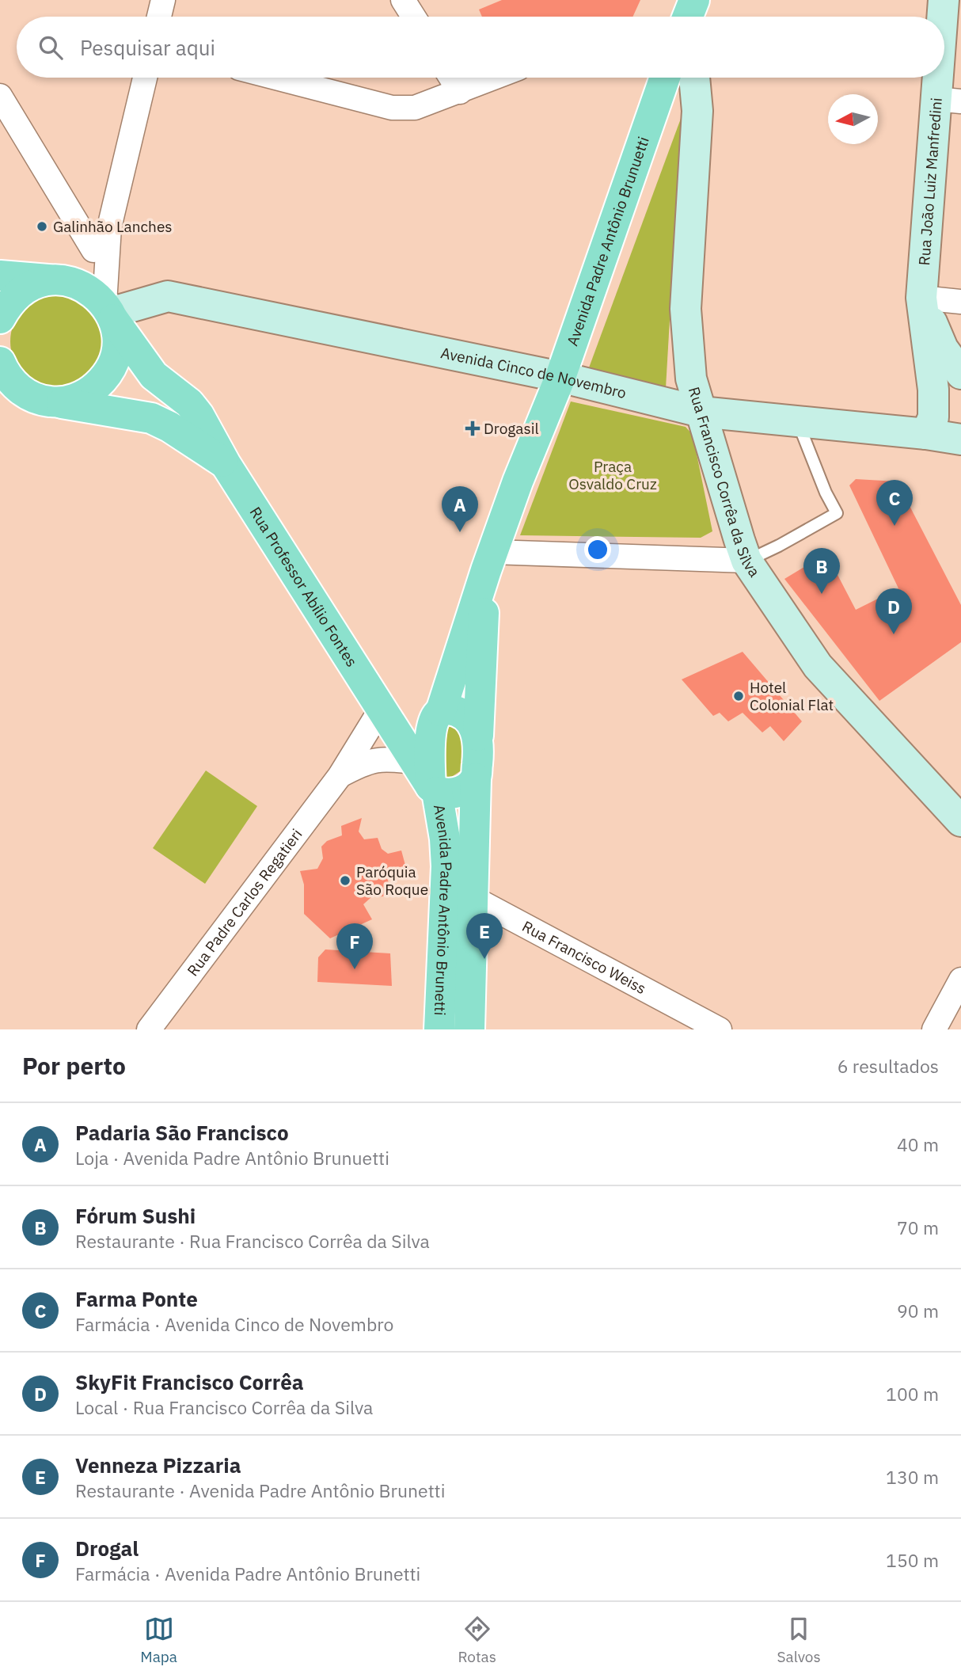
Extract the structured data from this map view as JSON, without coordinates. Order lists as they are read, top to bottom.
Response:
{
  "streets": {
    "main road": [
      "Rua João Luiz Manfredini",
      "Avenida Padre Antônio Brunuetti",
      "Avenida Cinco de Novembro",
      "Rua Francisco Corrêa da Silva",
      "Rua Professor Abílio Fontes",
      "Avenida Padre Antônio Brunetti"
    ],
    "street": ["Rua Padre Carlos Regatieri", "Rua Francisco Weiss"]
  },
  "crossings": [
    ["Rua João Luiz Manfredini", "Avenida Cinco de Novembro"],
    ["Avenida Padre Antônio Brunuetti", "Avenida Cinco de Novembro"],
    ["Avenida Padre Antônio Brunuetti", "Rua Professor Abílio Fontes"],
    ["Avenida Padre Antônio Brunuetti", "Avenida Padre Antônio Brunetti"],
    ["Avenida Cinco de Novembro", "Rua Francisco Corrêa da Silva"],
    ["Avenida Cinco de Novembro", "Rua Professor Abílio Fontes"],
    ["Rua Professor Abílio Fontes", "Rua Padre Carlos Regatieri"],
    ["Rua Professor Abílio Fontes", "Avenida Padre Antônio Brunetti"],
    ["Avenida Padre Antônio Brunetti", "Rua Francisco Weiss"]
  ],
  "parks": ["Praça Osvaldo Cruz"],
  "places": {
    "other": ["Galinhão Lanches", "Hotel Colonial Flat", "Paróquia São Roque"],
    "health": ["Drogasil"]
  },
  "north": "left",
  "page": {
    "search": "Pesquisar aqui",
    "pins": [
      "C",
      "A",
      "B",
      "D",
      "E",
      "F"
    ],
    "heading": ["Por perto", "6 resultados"],
    "list": [
      {
        "mark": "A",
        "name": "Padaria São Francisco",
        "note": "Loja · Avenida Padre Antônio Brunuetti",
        "value": "40 m"
      },
      {
        "mark": "B",
        "name": "Fórum Sushi",
        "note": "Restaurante · Rua Francisco Corrêa da Silva",
        "value": "70 m"
      },
      {
        "mark": "C",
        "name": "Farma Ponte",
        "note": "Farmácia · Avenida Cinco de Novembro",
        "value": "90 m"
      },
      {
        "mark": "D",
        "name": "SkyFit Francisco Corrêa",
        "note": "Local · Rua Francisco Corrêa da Silva",
        "value": "100 m"
      },
      {
        "mark": "E",
        "name": "Venneza Pizzaria",
        "note": "Restaurante · Avenida Padre Antônio Brunetti",
        "value": "130 m"
      },
      {
        "mark": "F",
        "name": "Drogal",
        "note": "Farmácia · Avenida Padre Antônio Brunetti",
        "value": "150 m"
      }
    ],
    "nav": ["Mapa", "Rotas", "Salvos"]
  }
}
